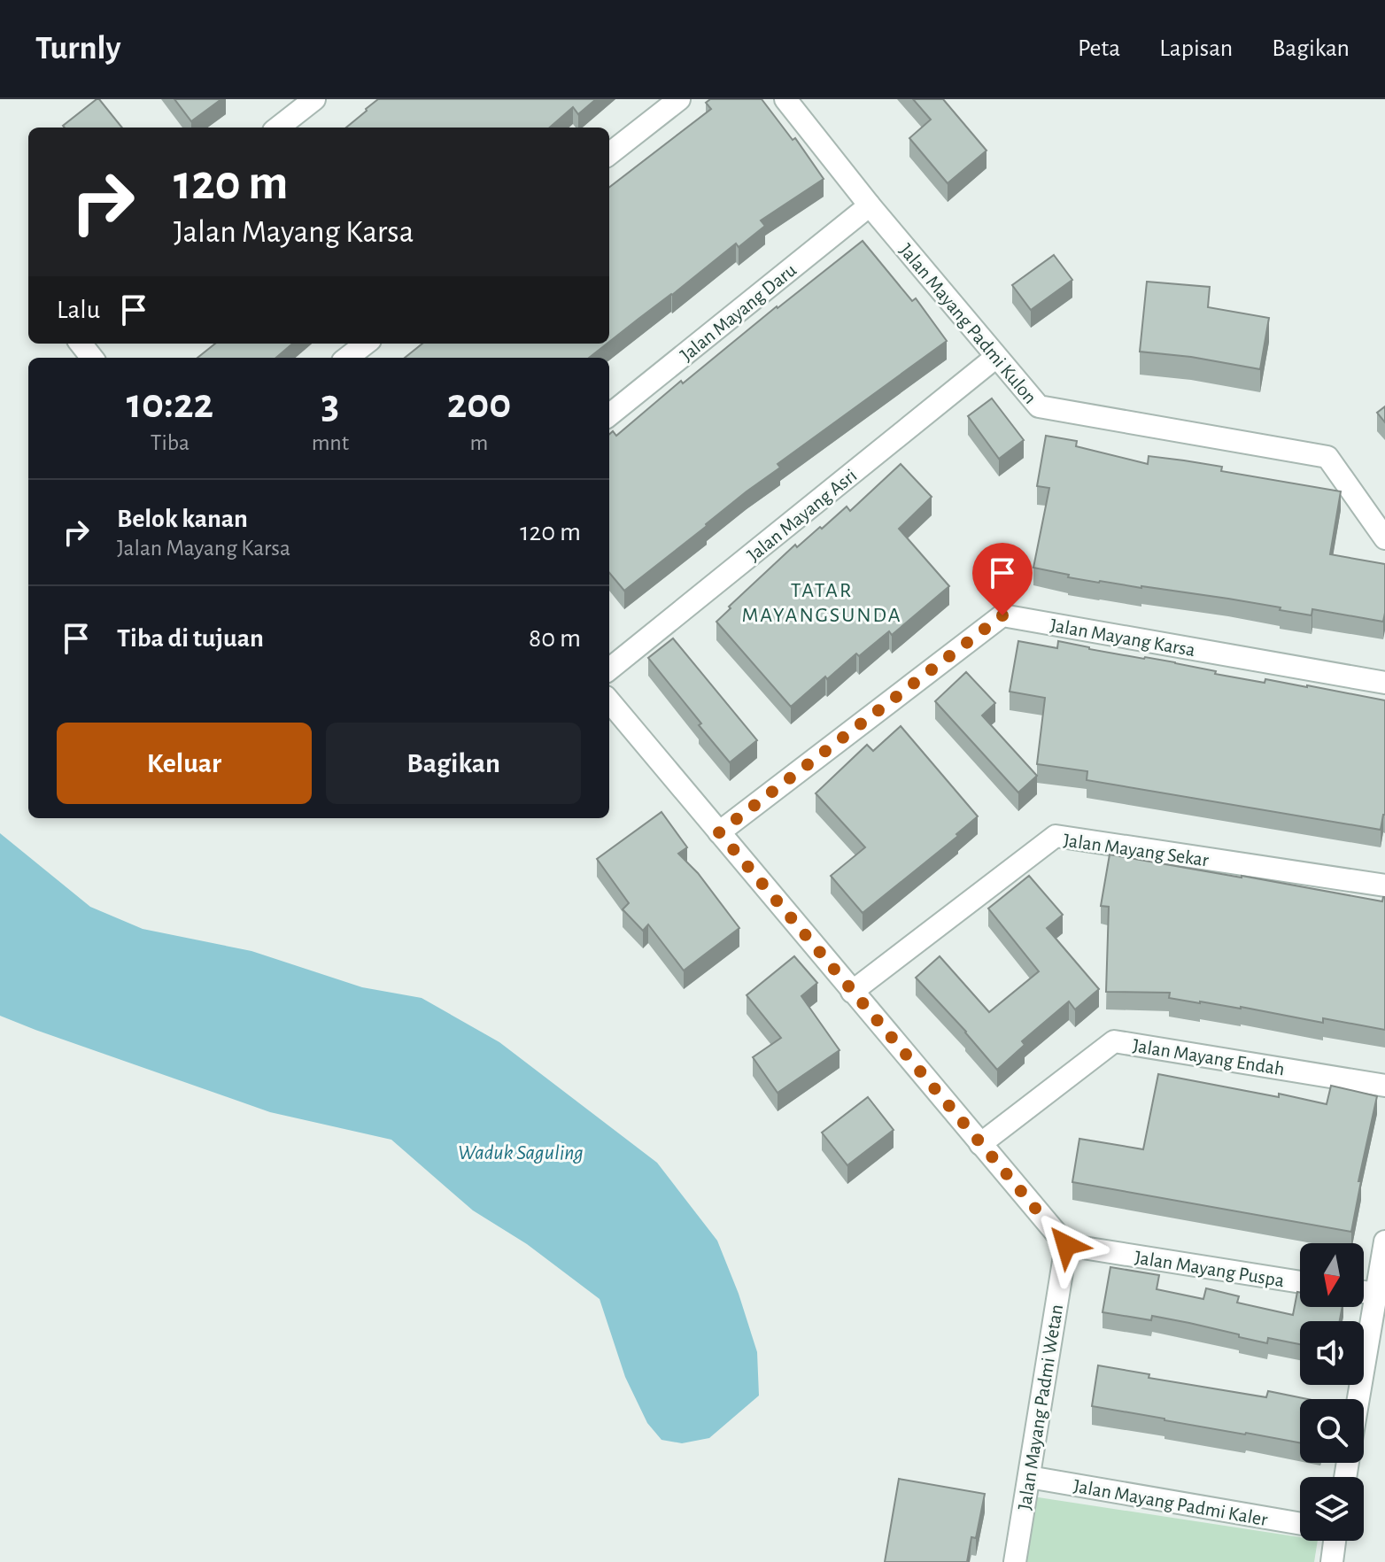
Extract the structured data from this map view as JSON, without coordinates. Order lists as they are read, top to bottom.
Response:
{
  "streets": {
    "street": [
      "Jalan Mayang Daru",
      "Jalan Mayang Padmi Kulon",
      "Jalan Mayang Asri",
      "Jalan Mayang Karsa",
      "Jalan Mayang Sekar",
      "Jalan Mayang Endah",
      "Jalan Mayang Puspa",
      "Jalan Mayang Padmi Wetan",
      "Jalan Mayang Padmi Kaler"
    ]
  },
  "crossings": [
    ["Jalan Mayang Daru", "Jalan Mayang Padmi Kulon"],
    ["Jalan Mayang Padmi Kulon", "Jalan Mayang Asri"],
    ["Jalan Mayang Puspa", "Jalan Mayang Padmi Wetan"],
    ["Jalan Mayang Padmi Wetan", "Jalan Mayang Padmi Kaler"]
  ],
  "districts": ["TATAR MAYANGSUNDA"],
  "water": ["Waduk Saguling"],
  "north": "bottom",
  "page": {
    "header": "Turnly",
    "nav": ["Peta", "Lapisan", "Bagikan"],
    "turn": ["120 m", "Jalan Mayang Karsa"],
    "then": "Lalu",
    "eta": [
      "10:22",
      "Tiba",
      "3",
      "mnt",
      "200",
      "m"
    ],
    "list": [
      {
        "name": "Belok kanan",
        "note": "Jalan Mayang Karsa",
        "value": "120 m"
      },
      {
        "name": "Tiba di tujuan",
        "value": "80 m"
      }
    ],
    "buttons": ["Keluar", "Bagikan"]
  }
}
